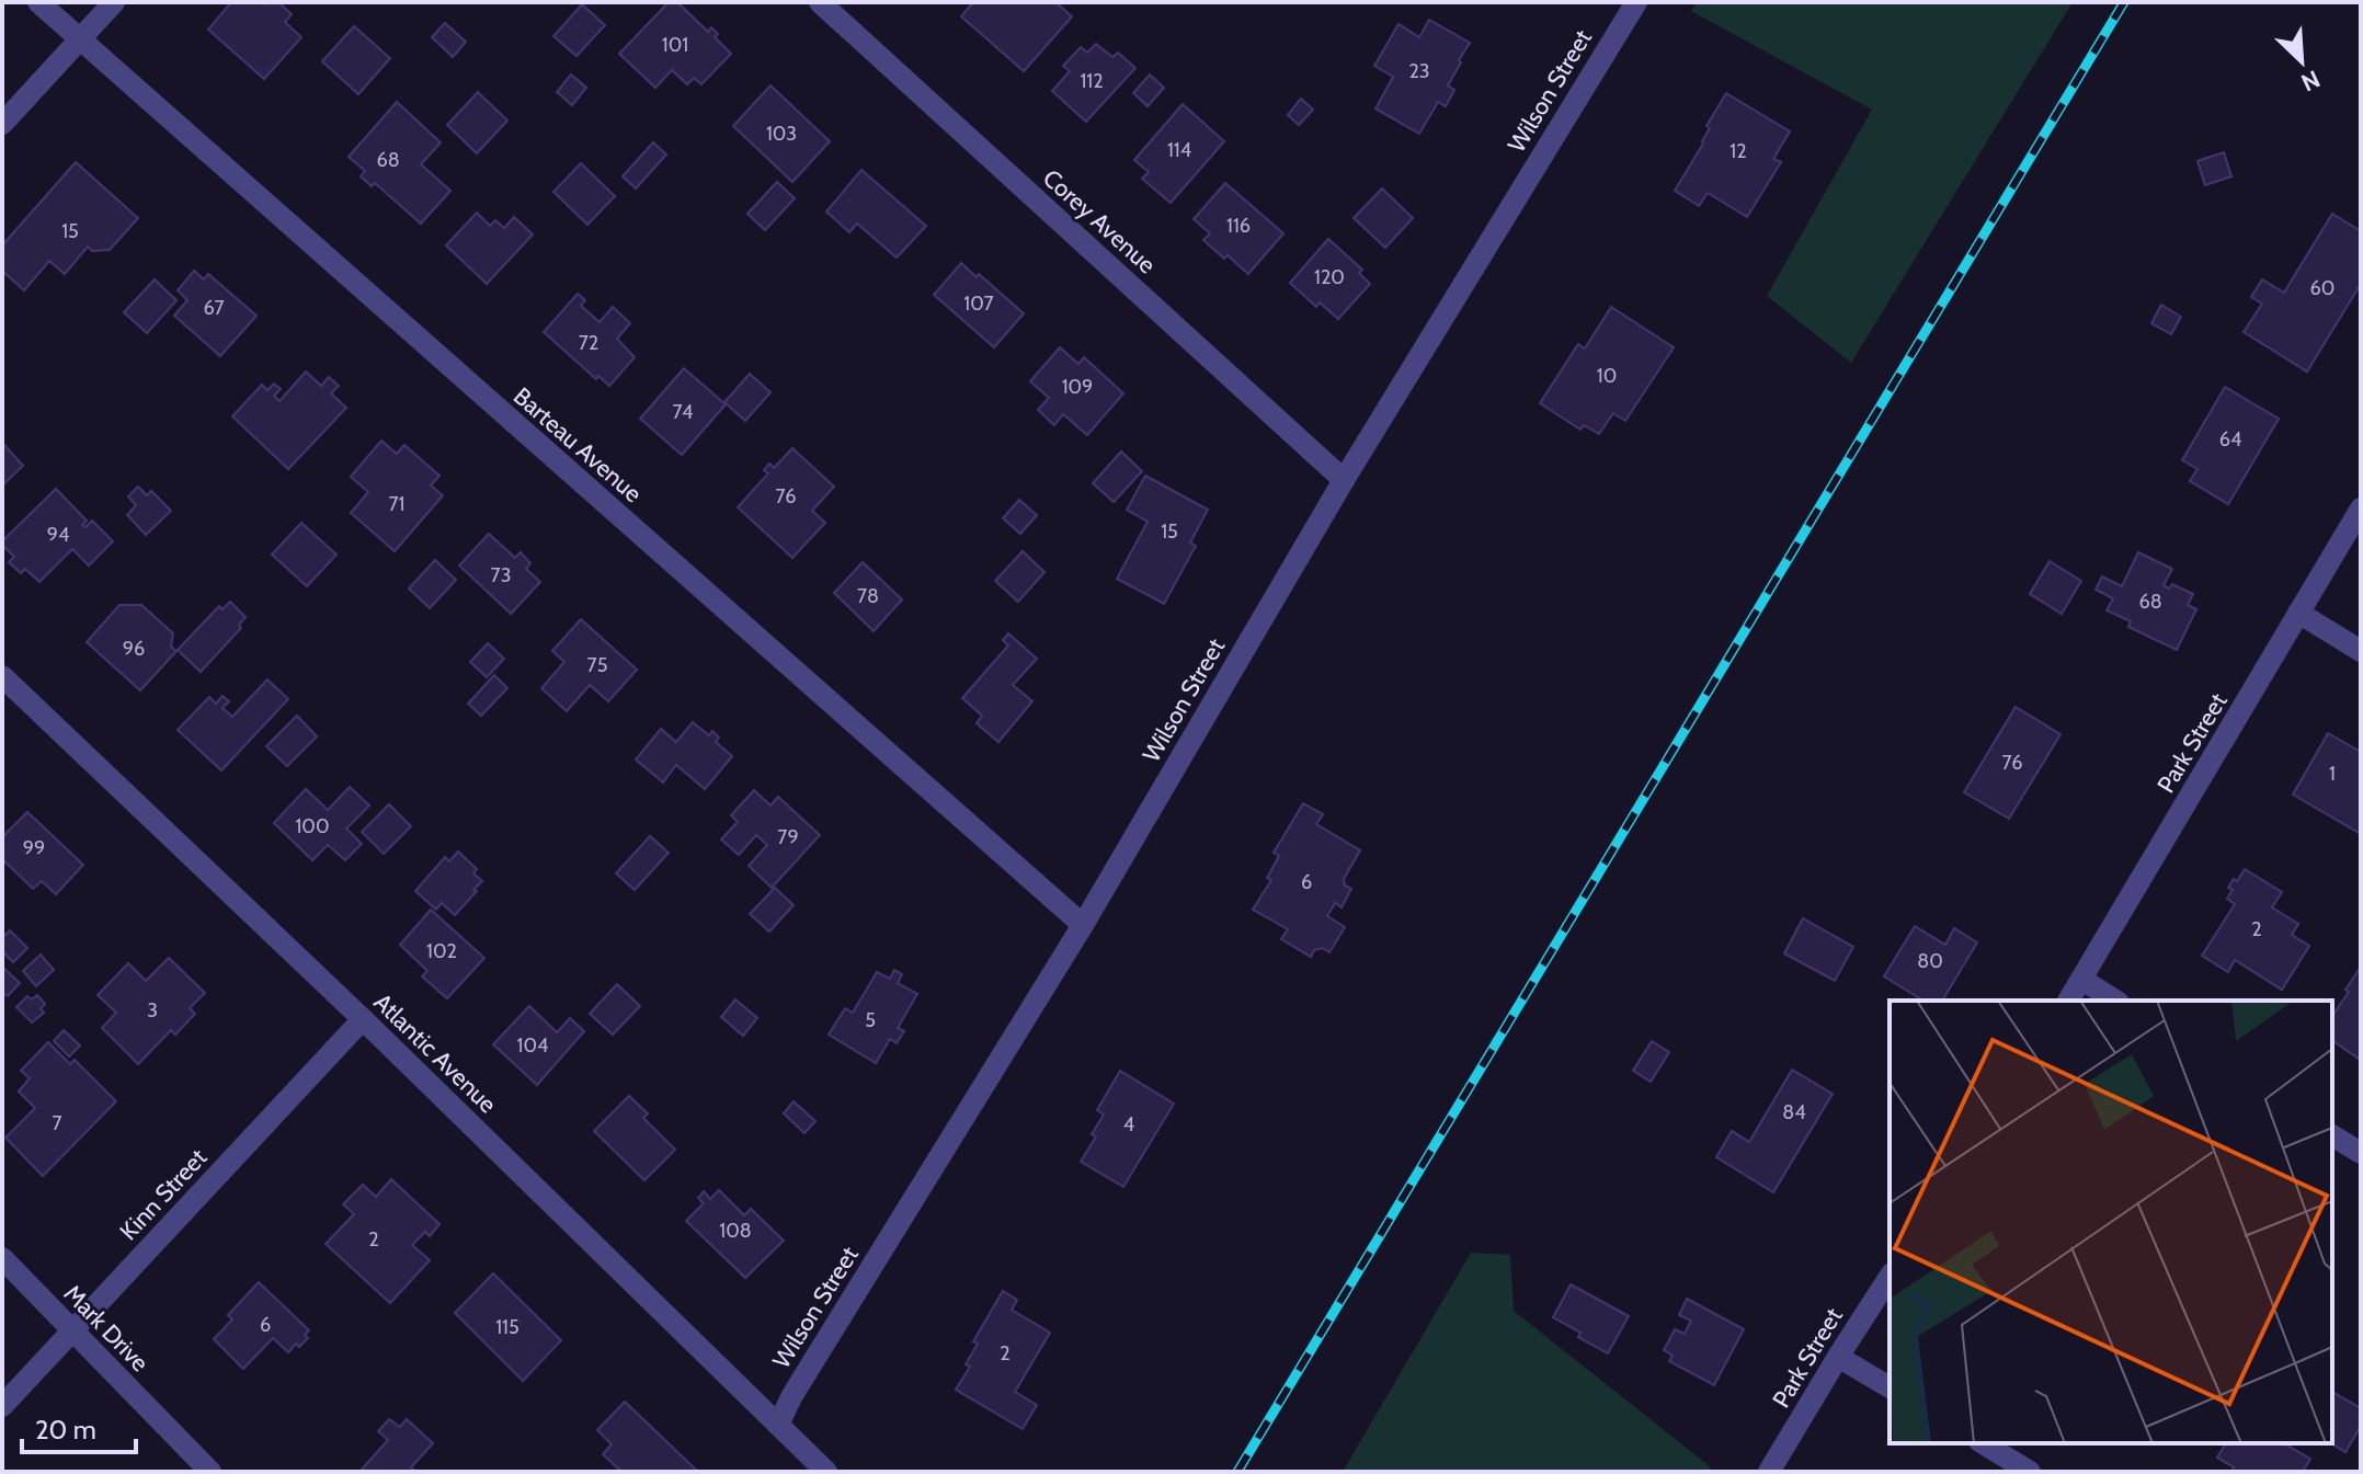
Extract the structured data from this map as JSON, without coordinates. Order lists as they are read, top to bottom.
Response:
{
  "streets": {
    "street": [
      "Wilson Street",
      "Corey Avenue",
      "Barteau Avenue",
      "Park Street",
      "Atlantic Avenue",
      "Kinn Street",
      "Mark Drive"
    ]
  },
  "crossings": [
    ["Wilson Street", "Corey Avenue"],
    ["Wilson Street", "Barteau Avenue"],
    ["Wilson Street", "Atlantic Avenue"],
    ["Atlantic Avenue", "Kinn Street"],
    ["Kinn Street", "Mark Drive"]
  ],
  "house_numbers": [
    "101",
    "23",
    "112",
    "103",
    "114",
    "12",
    "68",
    "116",
    "15",
    "120",
    "60",
    "107",
    "67",
    "72",
    "10",
    "109",
    "74",
    "64",
    "76",
    "71",
    "15",
    "94",
    "73",
    "78",
    "68",
    "96",
    "75",
    "76",
    "1",
    "100",
    "79",
    "99",
    "6",
    "2",
    "102",
    "80",
    "3",
    "5",
    "104",
    "84",
    "7",
    "4",
    "108",
    "2",
    "6",
    "115",
    "2"
  ],
  "scale_bar": "20 m",
  "north": "bottom right"
}
